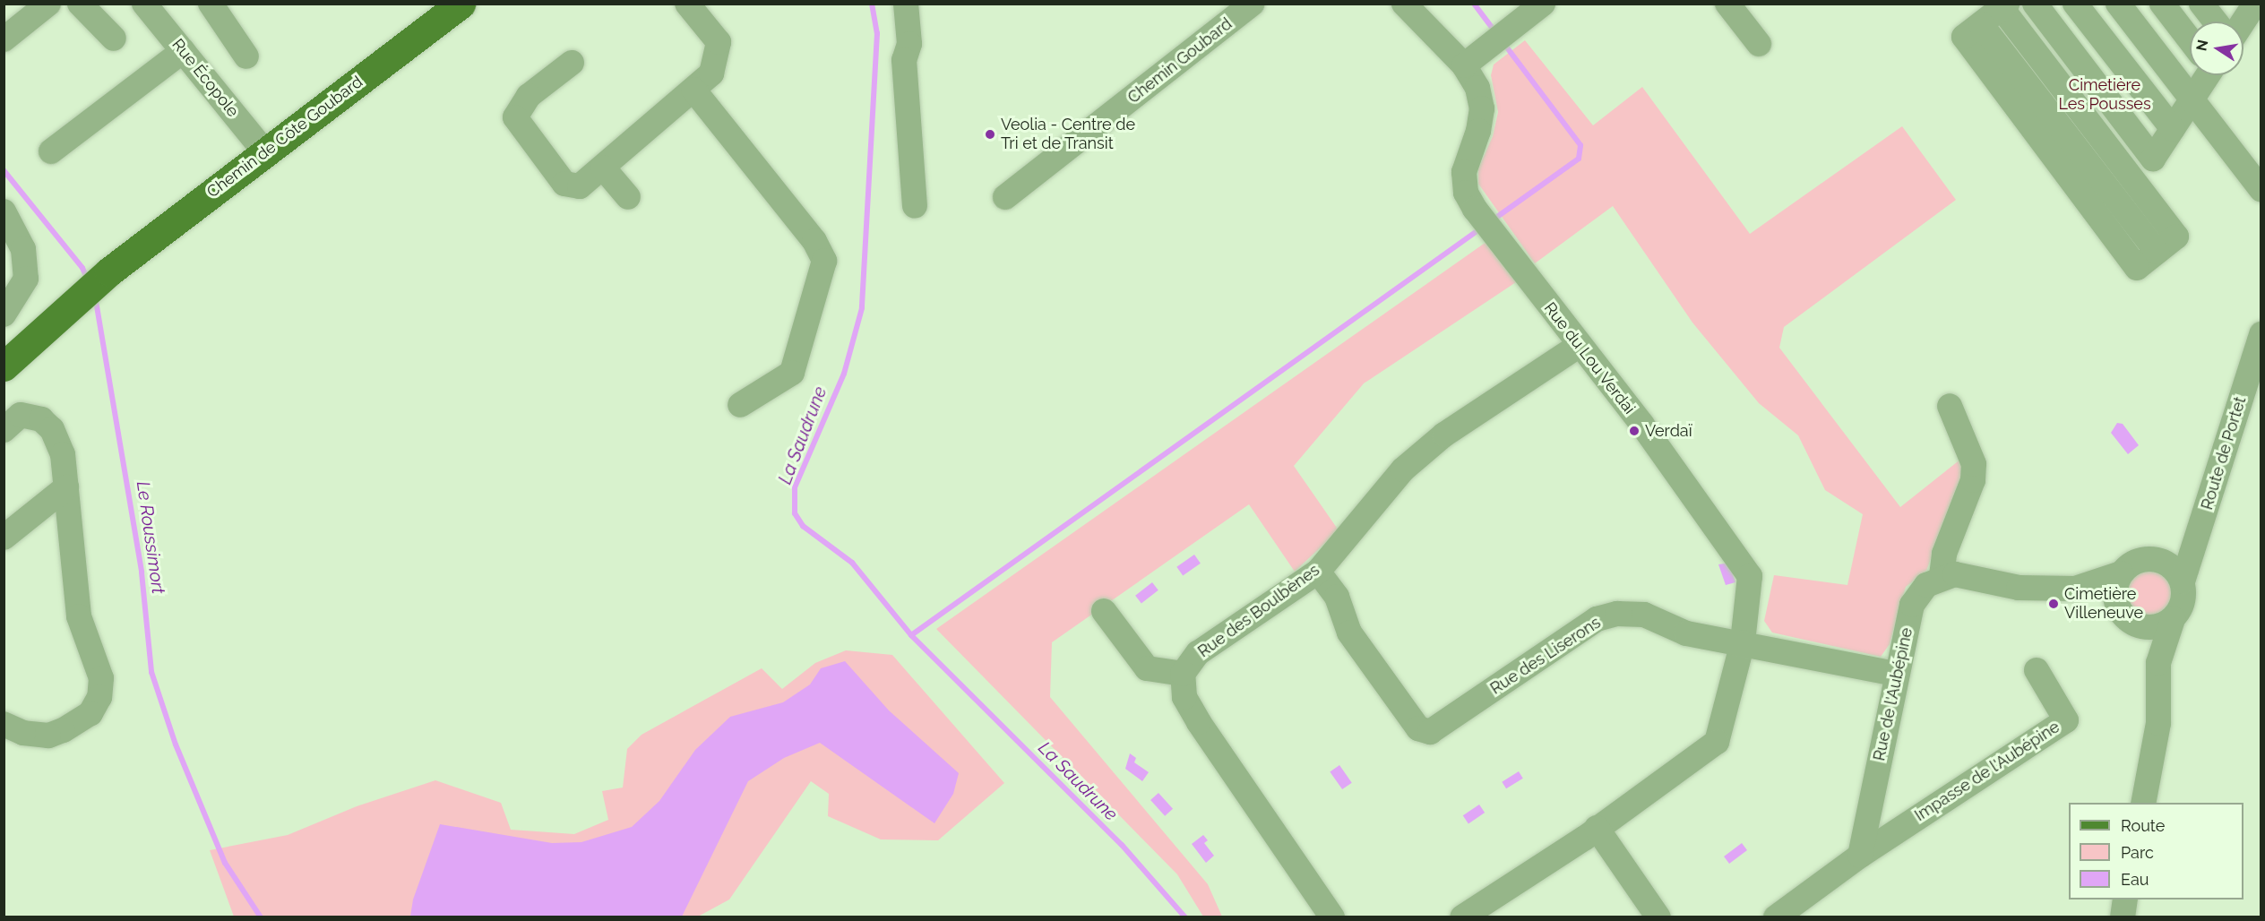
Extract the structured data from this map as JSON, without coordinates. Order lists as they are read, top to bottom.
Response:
{
  "streets": {
    "main road": ["Chemin de Côte Goubard"],
    "street": [
      "Chemin Goubard",
      "Rue Écopole",
      "Rue du Lou Verdai",
      "Route de Portet",
      "Rue des Boulbènes",
      "Rue des Liserons",
      "Rue de l'Aubépine",
      "Impasse de l'Aubépine"
    ]
  },
  "crossings": [
    ["Rue Écopole", "Chemin de Côte Goubard"],
    ["Rue du Lou Verdai", "Rue des Boulbènes"],
    ["Rue du Lou Verdai", "Rue des Liserons"],
    ["Rue des Boulbènes", "Rue des Liserons"],
    ["Rue des Liserons", "Rue de l'Aubépine"],
    ["Rue de l'Aubépine", "Impasse de l'Aubépine"]
  ],
  "water": ["La Saudrune", "Le Roussimort"],
  "parks": ["Cimetière Les Pousses"],
  "places": ["Veolia - Centre de Tri et de Transit", "Verdaï", "Cimetière Villeneuve"],
  "legend": ["Route", "Parc", "Eau"],
  "north": "left"
}
